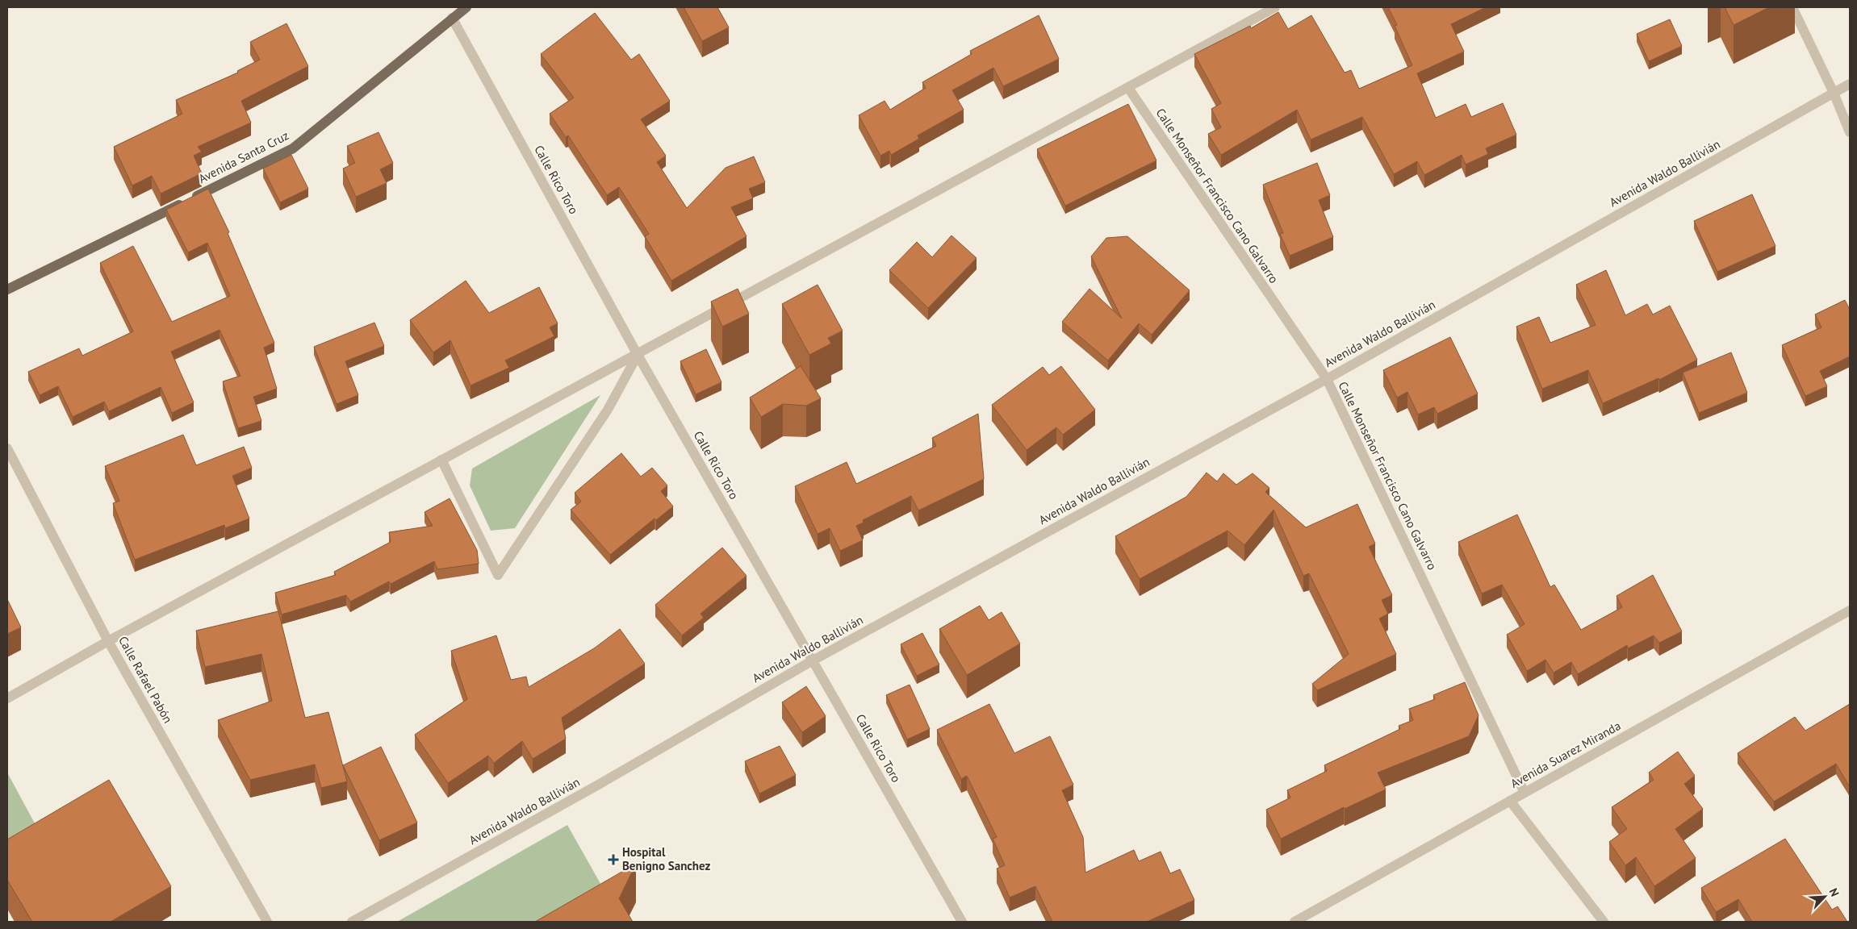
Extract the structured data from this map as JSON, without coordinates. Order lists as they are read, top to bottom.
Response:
{
  "streets": {
    "main road": ["Avenida Santa Cruz"],
    "street": [
      "Avenida Waldo Ballivián",
      "Calle Rico Toro",
      "Calle Monseñor Francisco Cano Galvarro",
      "Calle Rafael Pabón",
      "Avenida Suarez Miranda"
    ]
  },
  "crossings": [
    ["Avenida Santa Cruz", "Calle Rico Toro"],
    ["Avenida Waldo Ballivián", "Calle Rico Toro"],
    ["Avenida Waldo Ballivián", "Calle Monseñor Francisco Cano Galvarro"],
    ["Calle Monseñor Francisco Cano Galvarro", "Avenida Suarez Miranda"]
  ],
  "places": {
    "health": ["Hospital Benigno Sanchez"]
  },
  "north": "top right"
}
